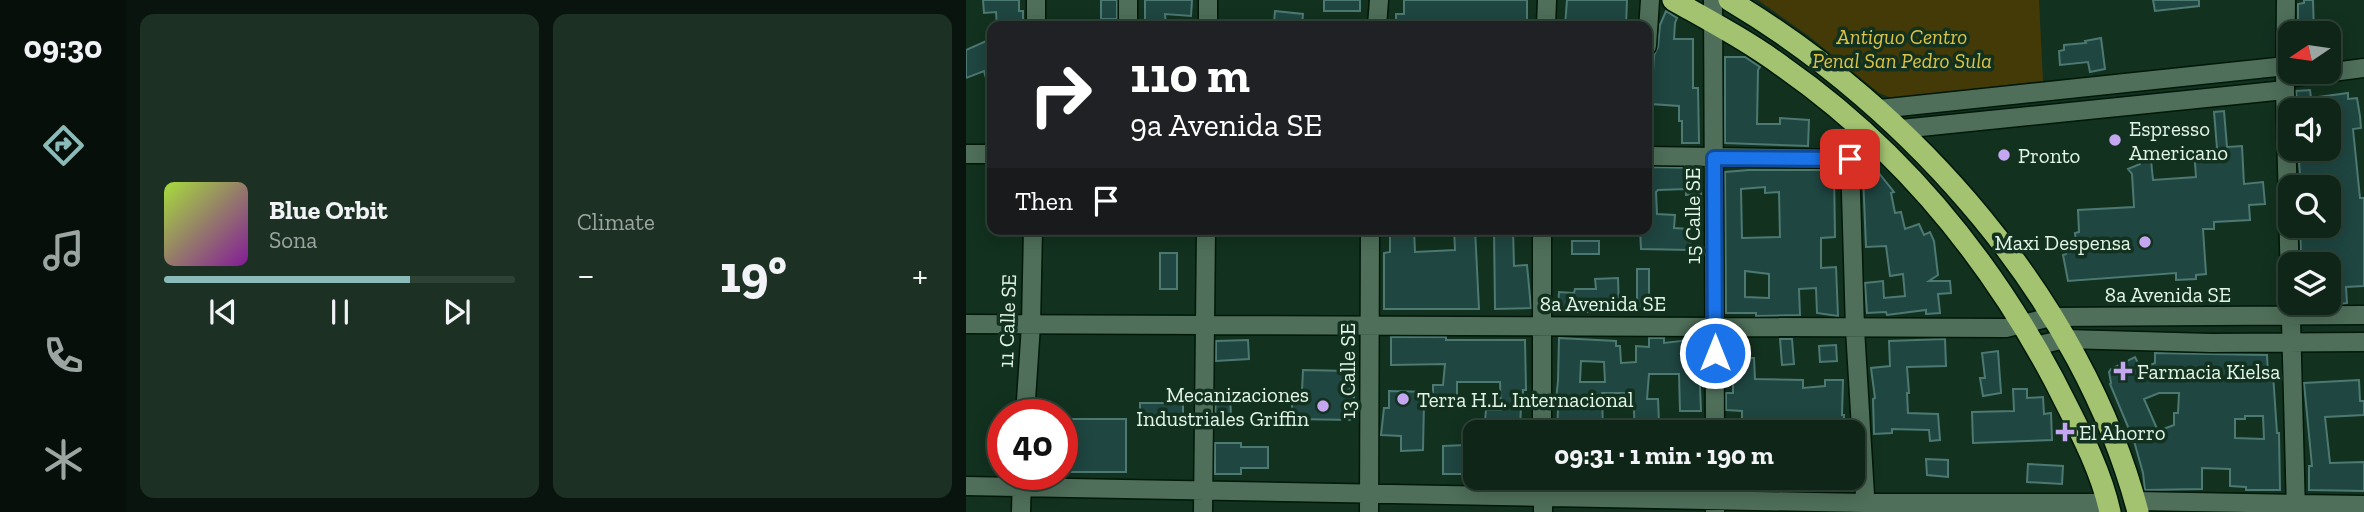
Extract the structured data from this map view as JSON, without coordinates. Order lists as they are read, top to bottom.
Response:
{
  "streets": {
    "street": [
      "15 Calle SE",
      "8a Avenida SE",
      "11 Calle SE",
      "13 Calle SE"
    ]
  },
  "crossings": [
    ["15 Calle SE", "8a Avenida SE"],
    ["8a Avenida SE", "11 Calle SE"],
    ["8a Avenida SE", "13 Calle SE"]
  ],
  "parks": ["Antiguo Centro Penal San Pedro Sula"],
  "places": {
    "other": [
      "Espresso Americano",
      "Pronto",
      "Maxi Despensa",
      "Terra H.L. Internacional",
      "Mecanizaciones Industriales Griffin"
    ],
    "health": ["Farmacia Kielsa", "El Ahorro"]
  },
  "north": "left",
  "page": {
    "tabs": "09:30",
    "tile": "Climate",
    "turn": ["110 m", "9a Avenida SE"],
    "then": "Then",
    "song": ["Blue Orbit", "Sona"],
    "heat": ["−", "19°", "+"],
    "limit": "40",
    "trip": "09:31 · 1 min · 190 m"
  }
}
